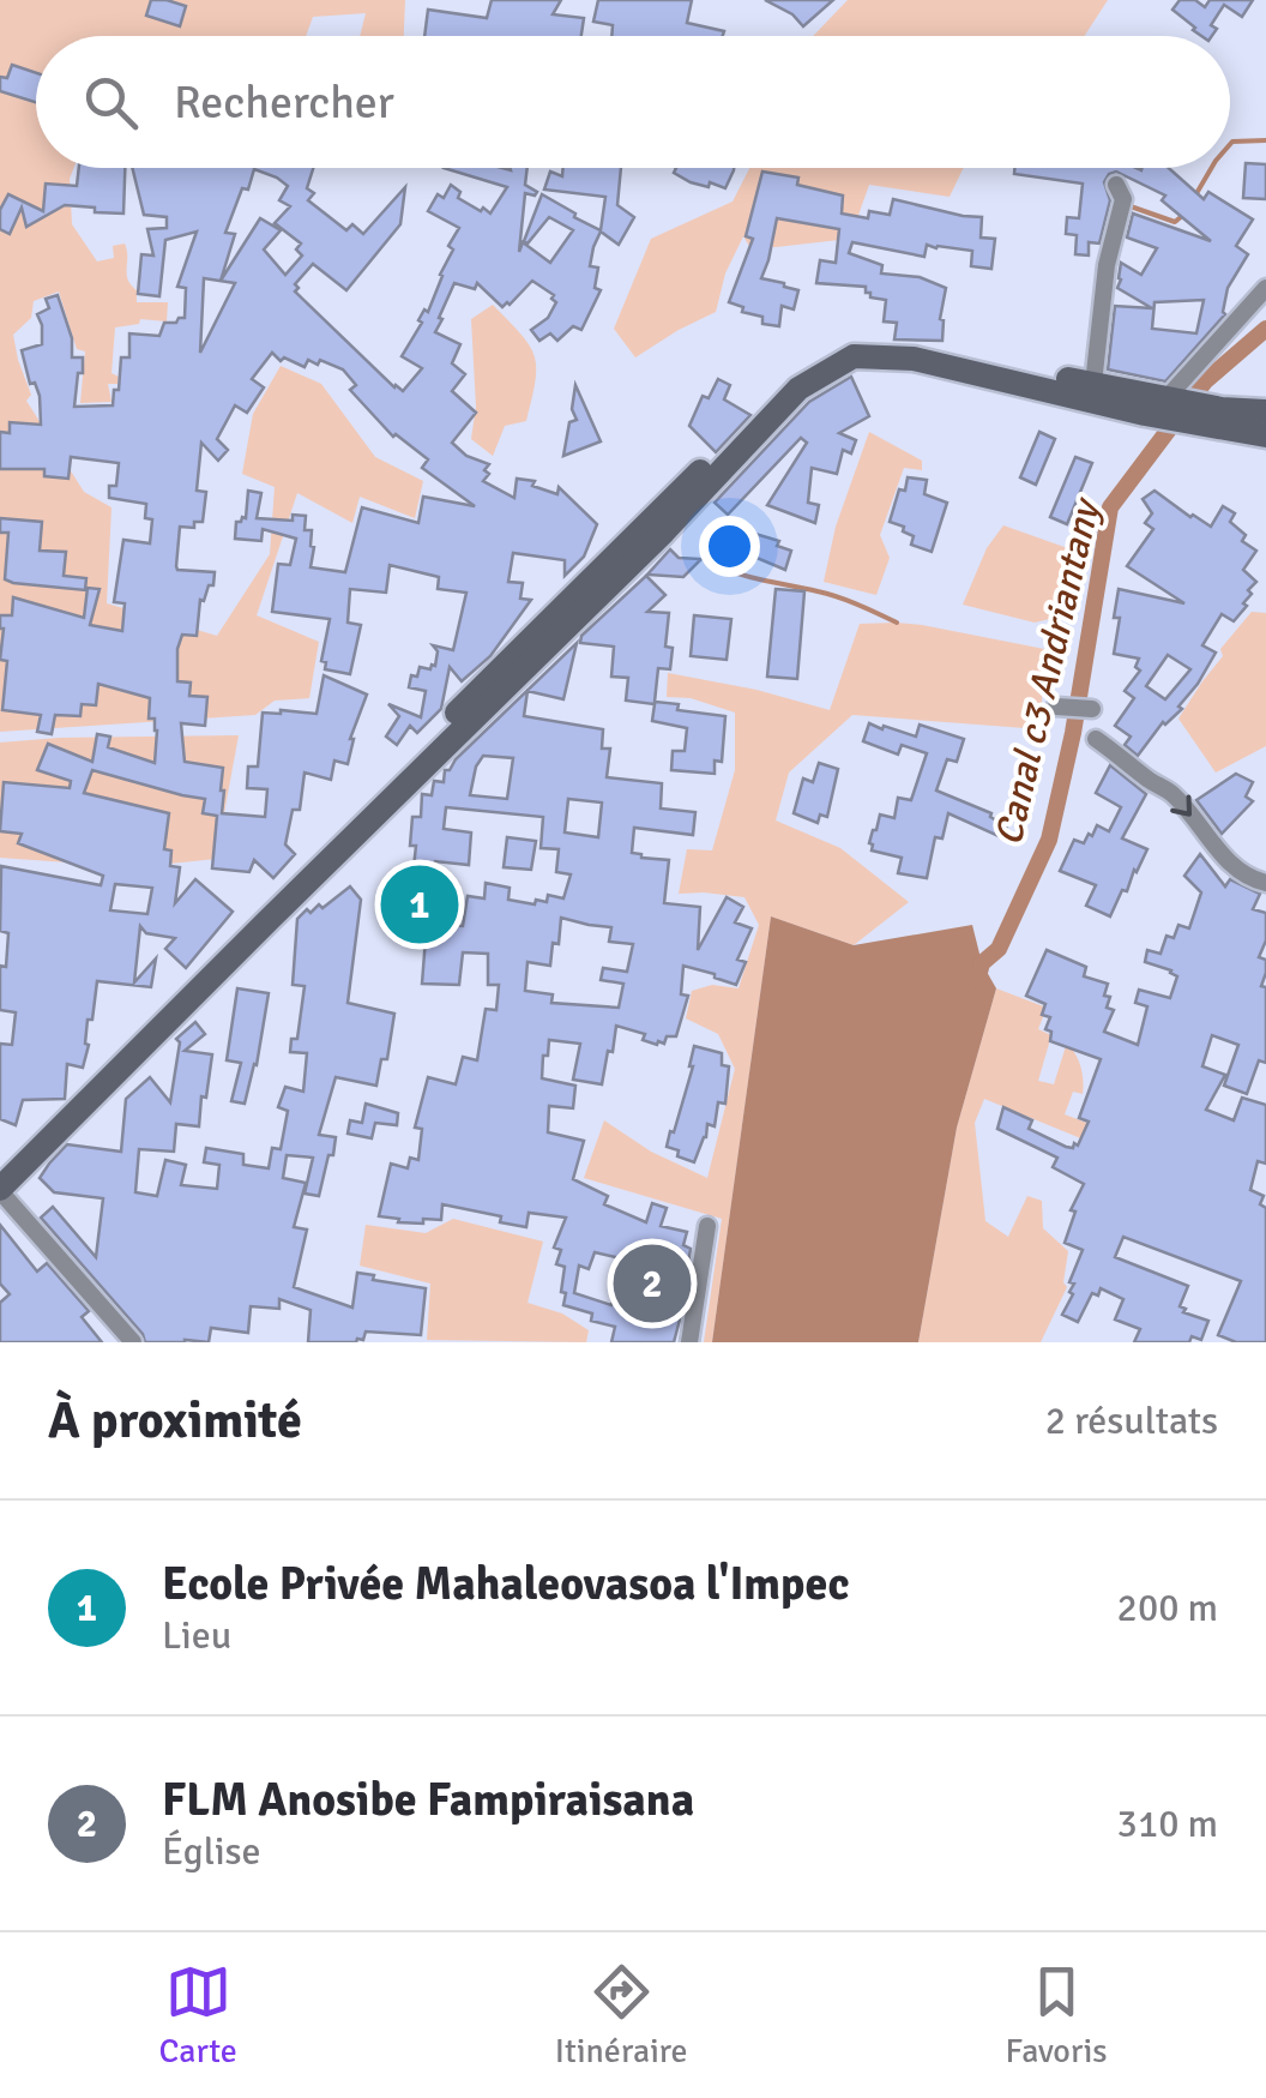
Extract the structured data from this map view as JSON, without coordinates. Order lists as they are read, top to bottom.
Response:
{
  "water": ["Canal c3 Andriantany"],
  "page": {
    "search": "Rechercher",
    "pins": ["1", "2"],
    "heading": ["À proximité", "2 résultats"],
    "list": [
      {
        "mark": "1",
        "name": "Ecole Privée Mahaleovasoa l'Impec",
        "note": "Lieu",
        "value": "200 m"
      },
      {
        "mark": "2",
        "name": "FLM Anosibe Fampiraisana",
        "note": "Église",
        "value": "310 m"
      }
    ],
    "nav": ["Carte", "Itinéraire", "Favoris"]
  }
}
